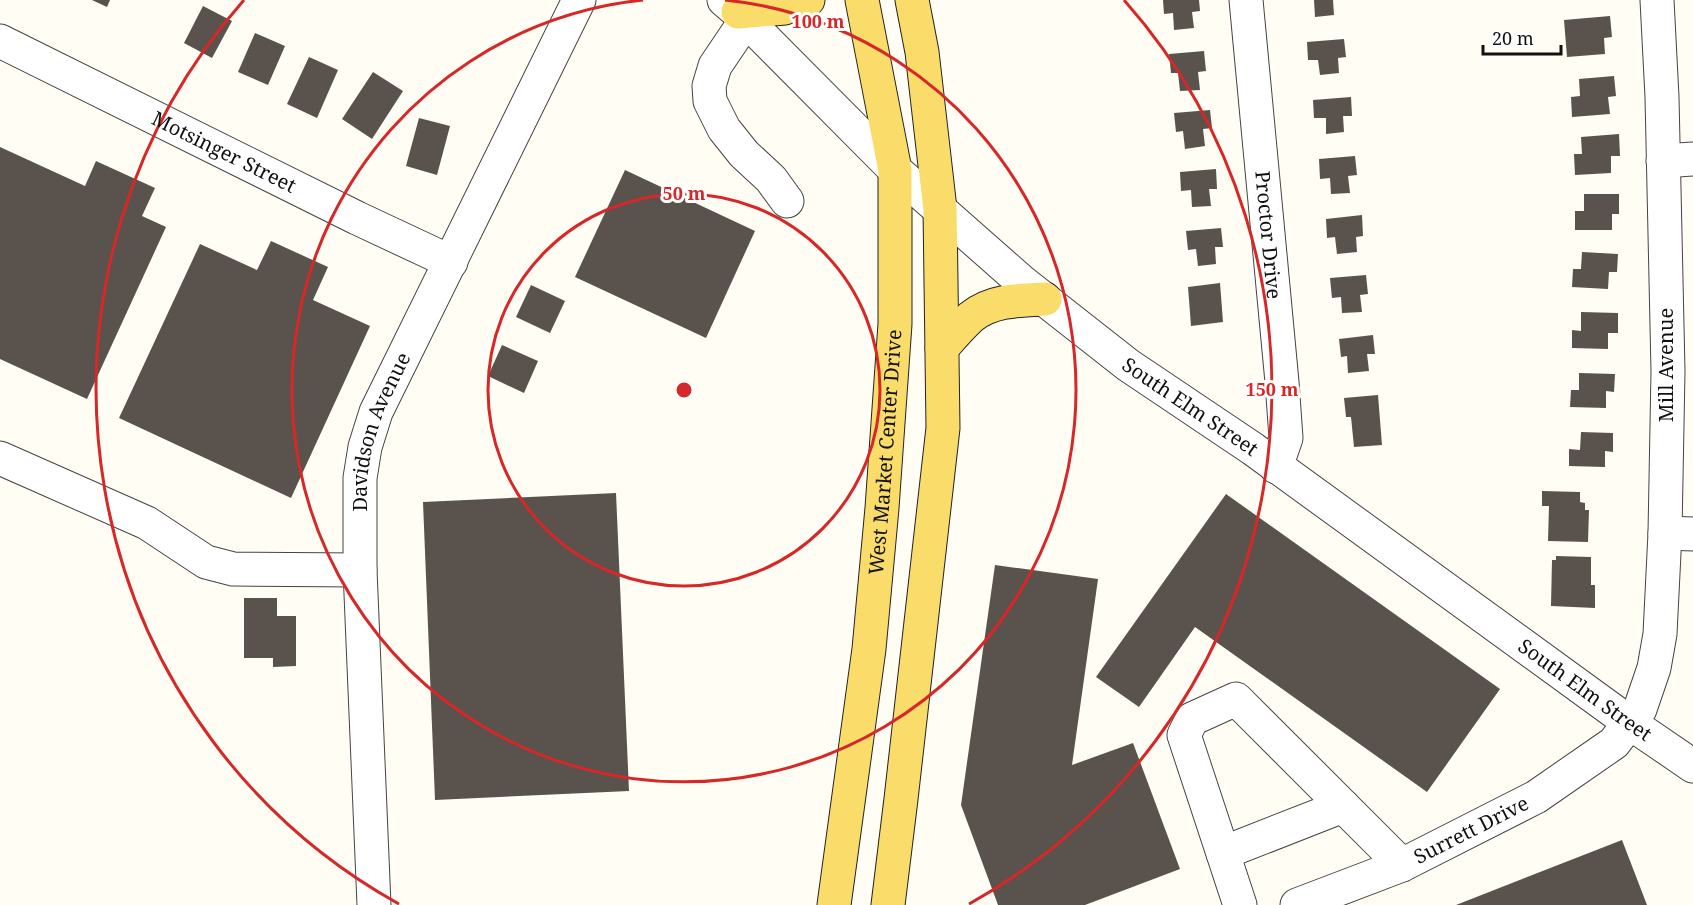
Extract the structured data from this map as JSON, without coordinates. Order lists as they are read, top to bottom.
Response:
{
  "streets": {
    "main road": ["West Market Center Drive"],
    "street": [
      "Motsinger Street",
      "Proctor Drive",
      "Mill Avenue",
      "South Elm Street",
      "Davidson Avenue",
      "Surrett Drive"
    ]
  },
  "crossings": [
    ["Motsinger Street", "Davidson Avenue"],
    ["Proctor Drive", "South Elm Street"],
    ["Mill Avenue", "South Elm Street"],
    ["Mill Avenue", "Surrett Drive"],
    ["South Elm Street", "West Market Center Drive"],
    ["South Elm Street", "Surrett Drive"]
  ],
  "scale_bar": "20 m",
  "rings": ["100 m", "50 m", "150 m"]
}
